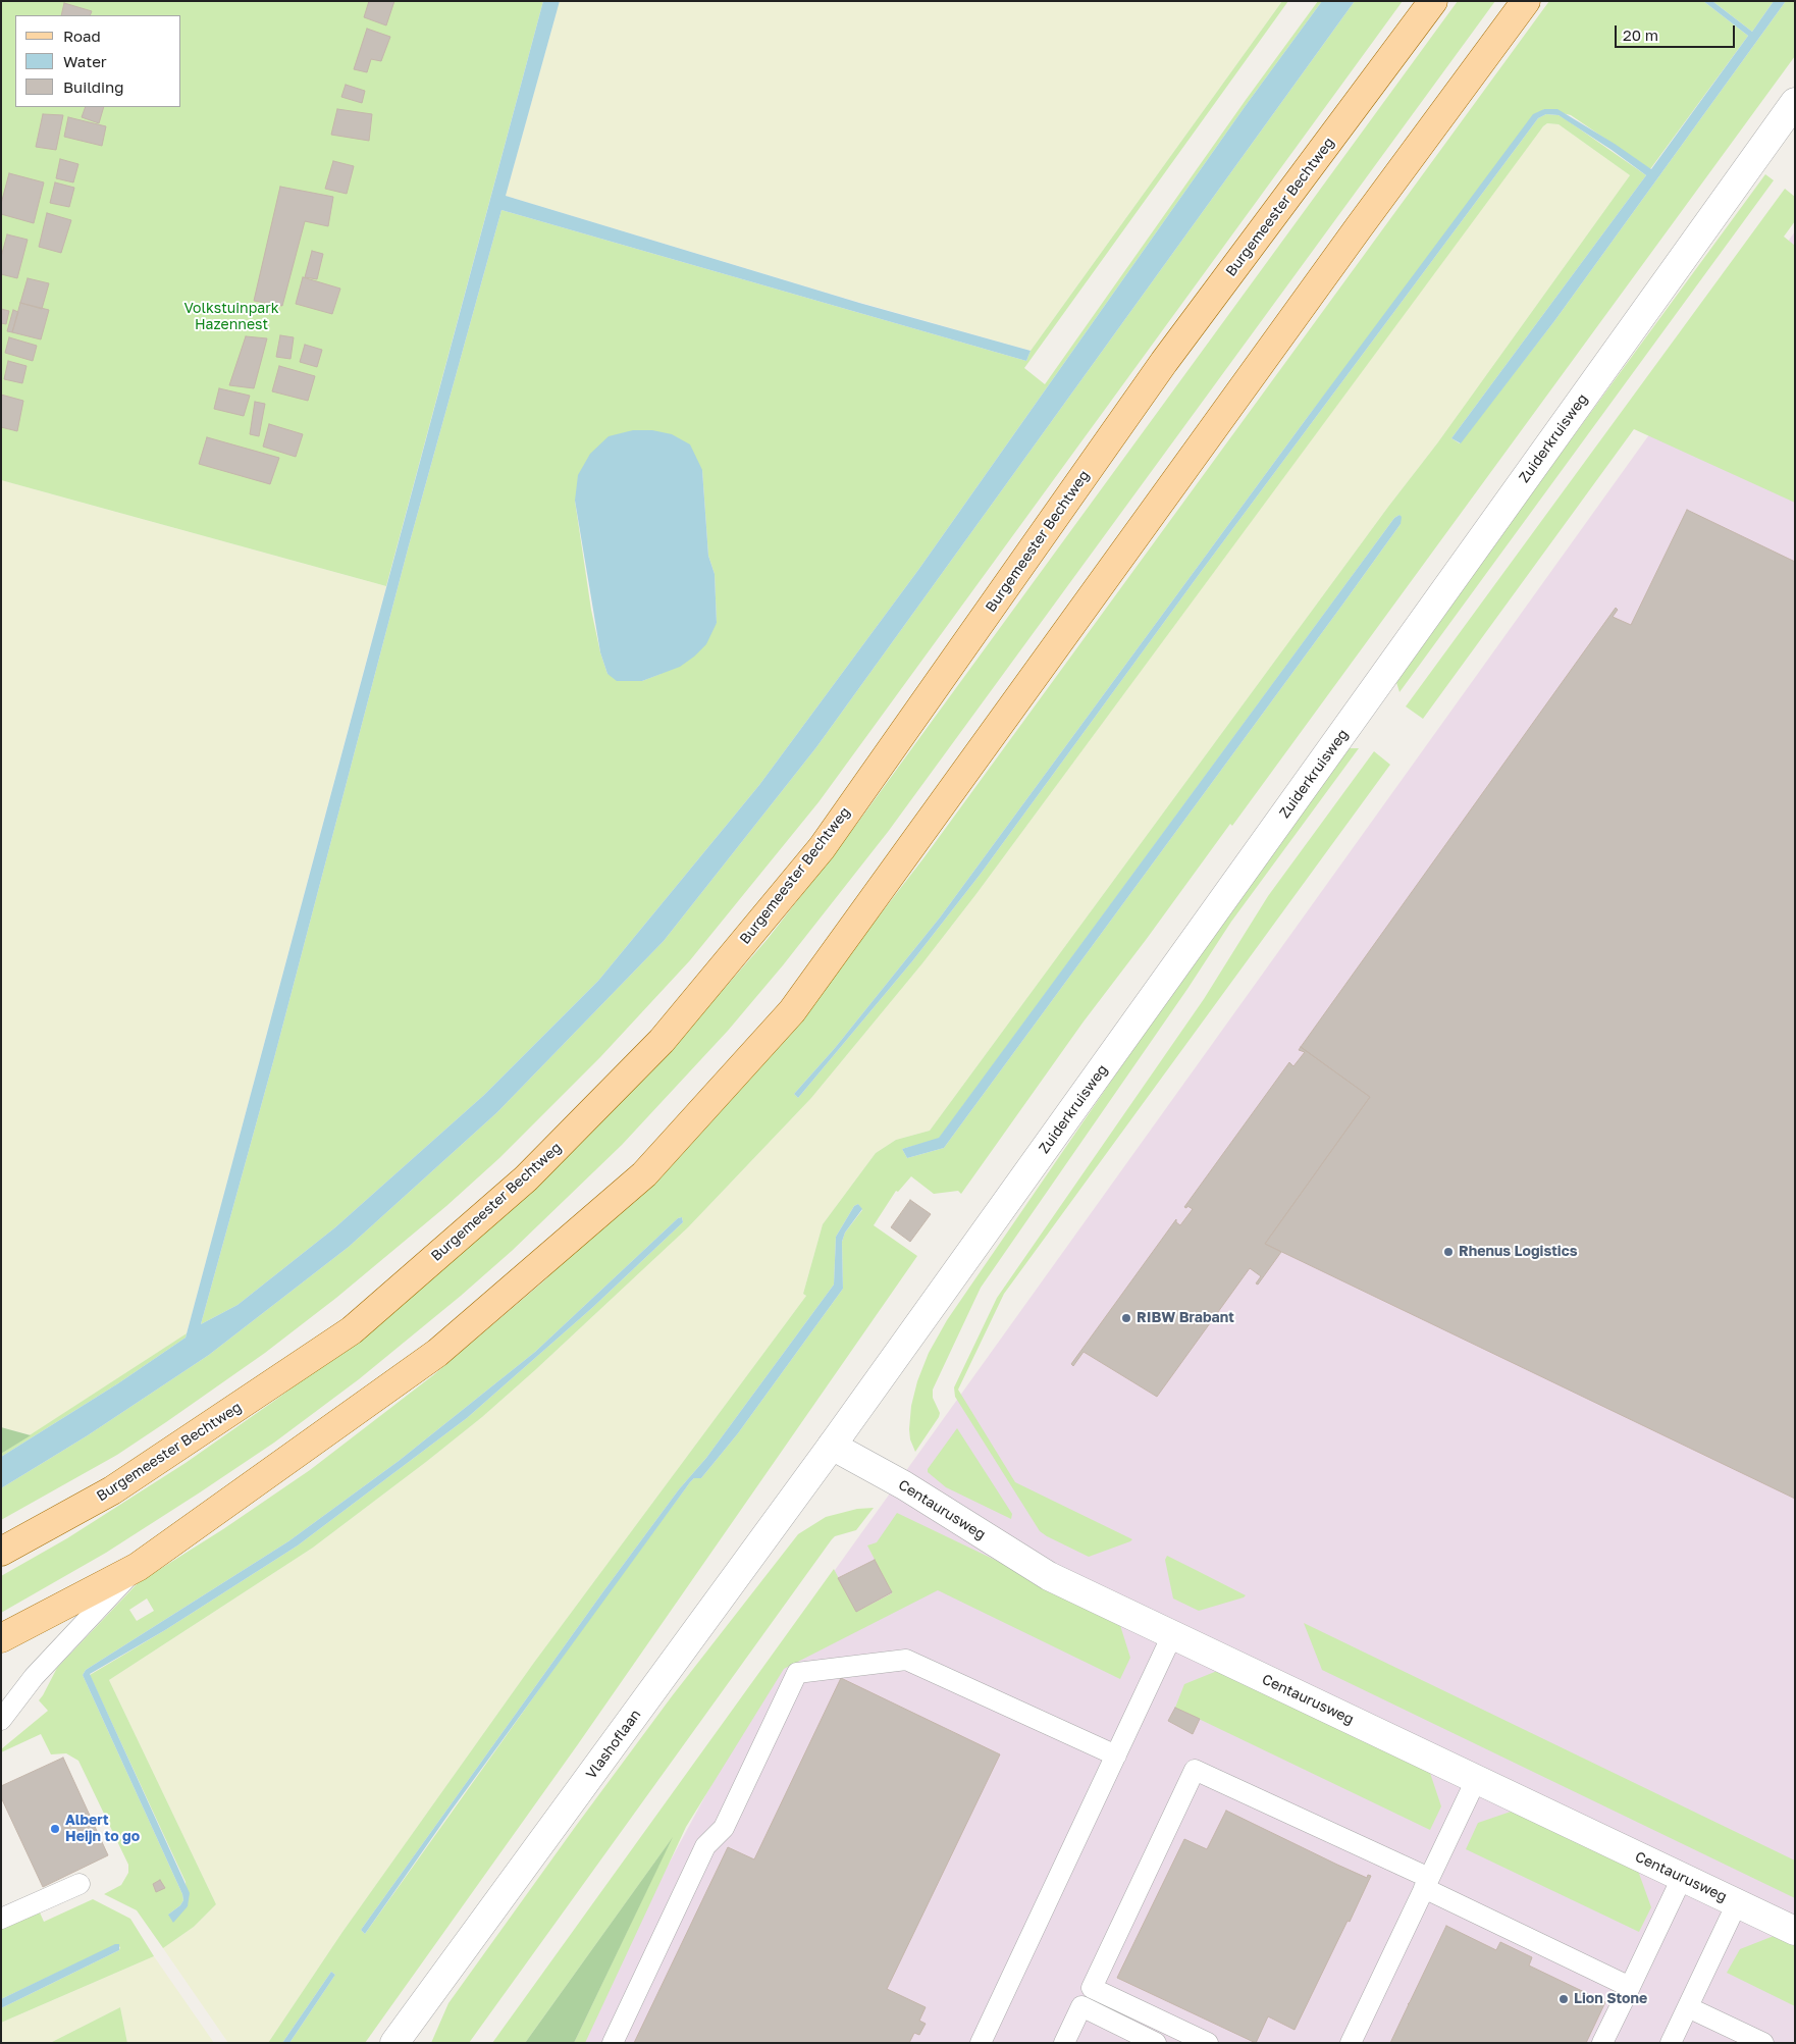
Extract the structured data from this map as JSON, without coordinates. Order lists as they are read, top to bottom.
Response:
{
  "streets": {
    "main road": ["Burgemeester Bechtweg"],
    "street": ["Zuiderkruisweg", "Centaurusweg", "Vlashoflaan"]
  },
  "crossings": [
    ["Zuiderkruisweg", "Centaurusweg"],
    ["Zuiderkruisweg", "Vlashoflaan"],
    ["Centaurusweg", "Vlashoflaan"]
  ],
  "parks": ["Volkstuinpark Hazennest"],
  "places": [
    "Rhenus Logistics",
    "RIBW Brabant",
    "Albert Heijn to go",
    "Lion Stone"
  ],
  "legend": ["Road", "Water", "Building"],
  "scale_bar": "20 m"
}
